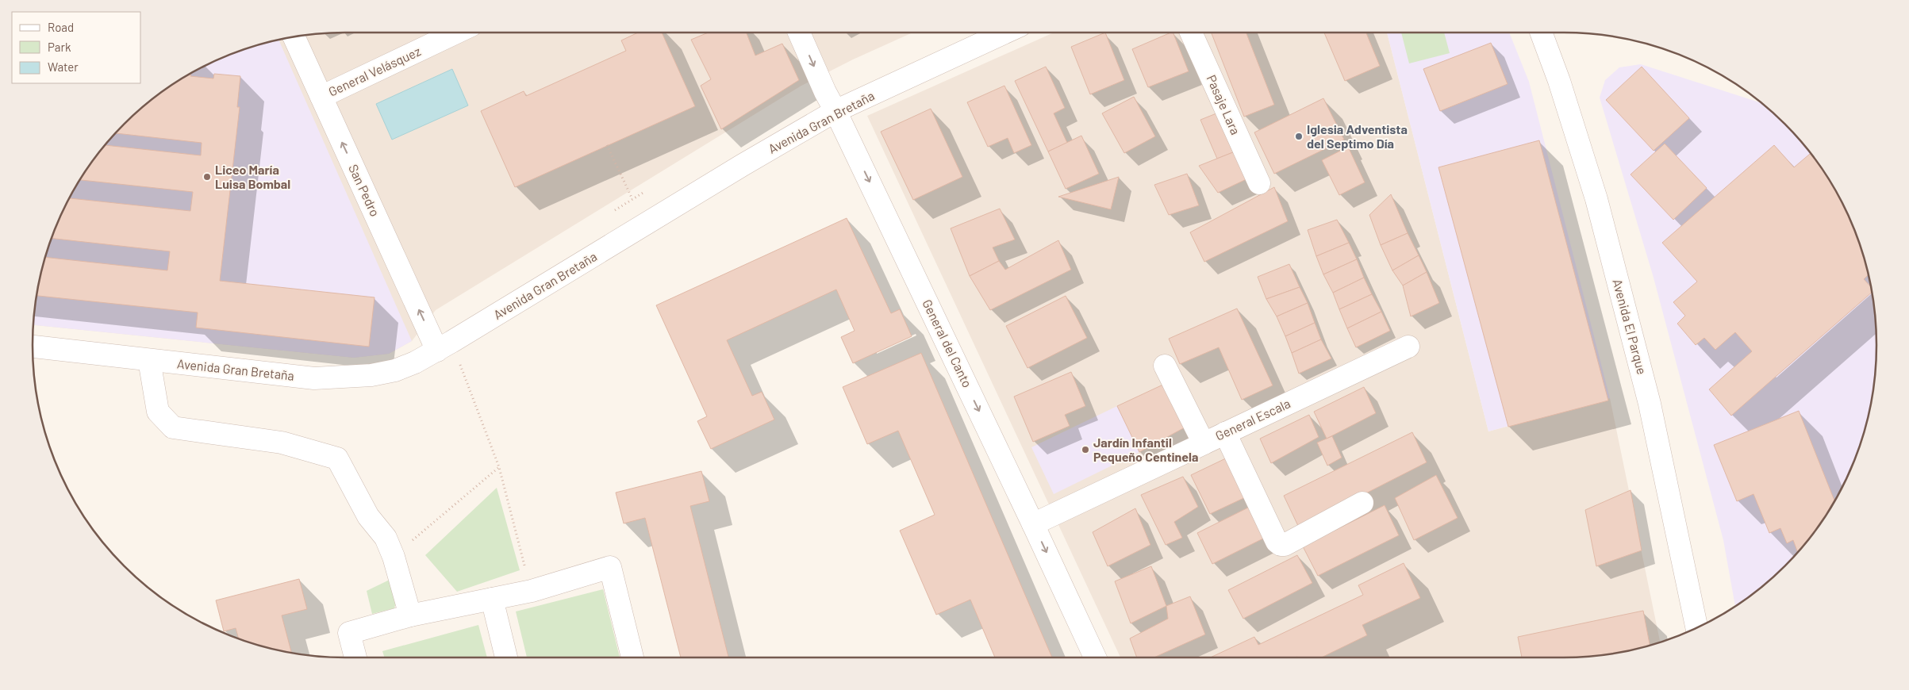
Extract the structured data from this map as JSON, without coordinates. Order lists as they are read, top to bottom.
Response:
{
  "streets": {
    "street": [
      "General Velásquez",
      "Pasaje Lara",
      "Avenida Gran Bretaña",
      "San Pedro",
      "Avenida El Parque",
      "General del Canto",
      "General Escala"
    ]
  },
  "crossings": [
    ["General Velásquez", "San Pedro"],
    ["Avenida Gran Bretaña", "San Pedro"],
    ["Avenida Gran Bretaña", "General del Canto"],
    ["General del Canto", "General Escala"]
  ],
  "one_way": ["San Pedro", "General del Canto"],
  "places": ["Iglesia Adventista del Septimo Día", "Liceo María Luisa Bombal", "Jardín Infantil Pequeño Centinela"],
  "legend": ["Road", "Park", "Water"]
}
